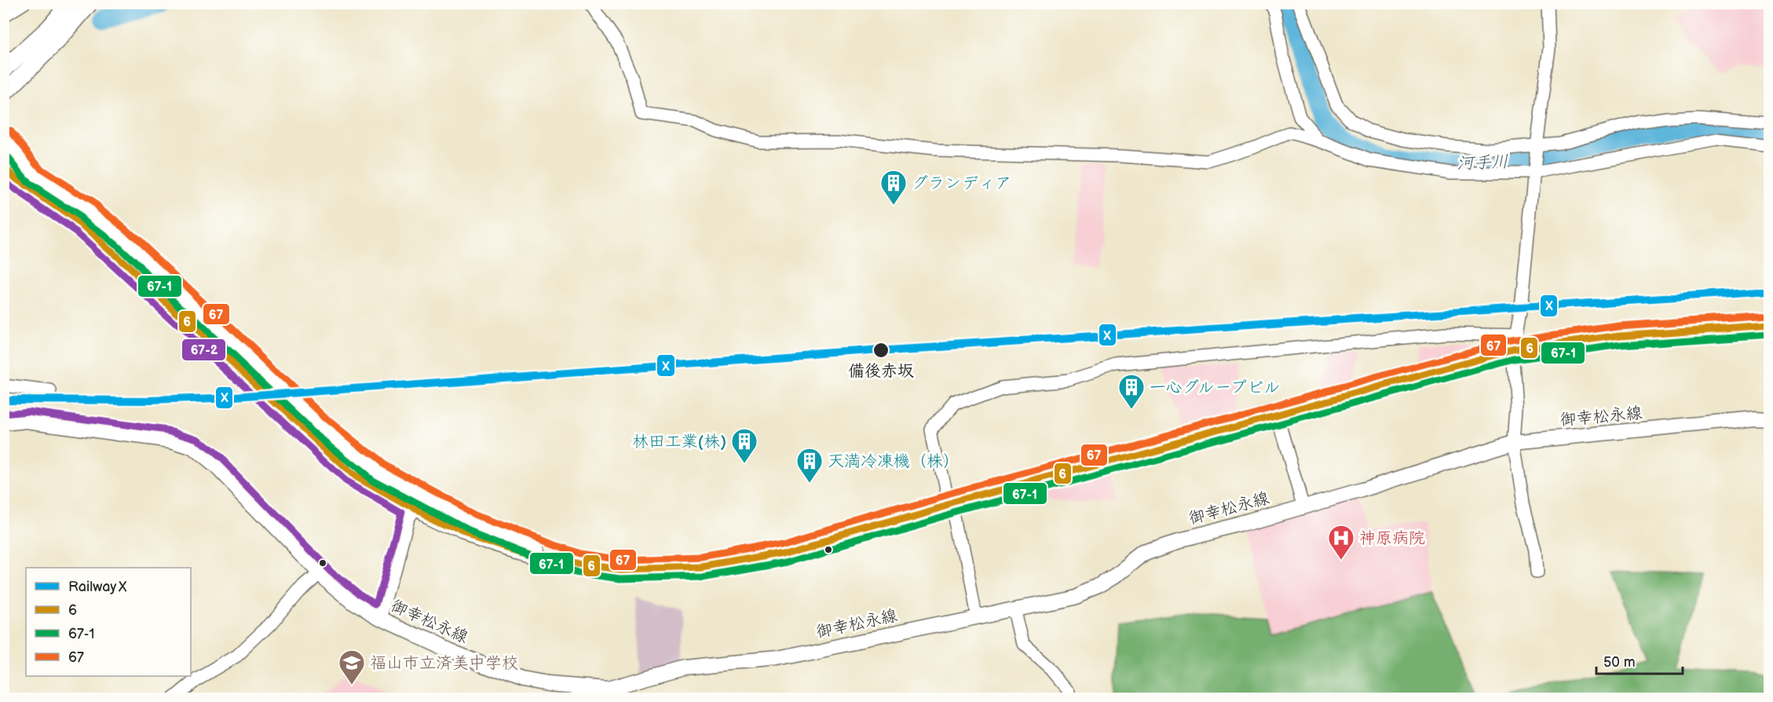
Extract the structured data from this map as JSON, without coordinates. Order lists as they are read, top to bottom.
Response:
{
  "streets": {
    "main road": ["御幸松永線"]
  },
  "water": ["河手川"],
  "places": {
    "building": [
      "グランディア",
      "一心グループビル",
      "林田工業(株)",
      "天満冷凍機（株）"
    ],
    "other": ["備後赤坂"],
    "hospital": ["神原病院"],
    "school or university": ["福山市立済美中学校"]
  },
  "lines": [
    "transit line 67",
    "transit line 67-1",
    "transit line 6",
    "transit line 67-2",
    "rail line X"
  ],
  "legend": [
    "Railway X",
    "6",
    "67-1",
    "67"
  ],
  "scale_bar": "50 m"
}
